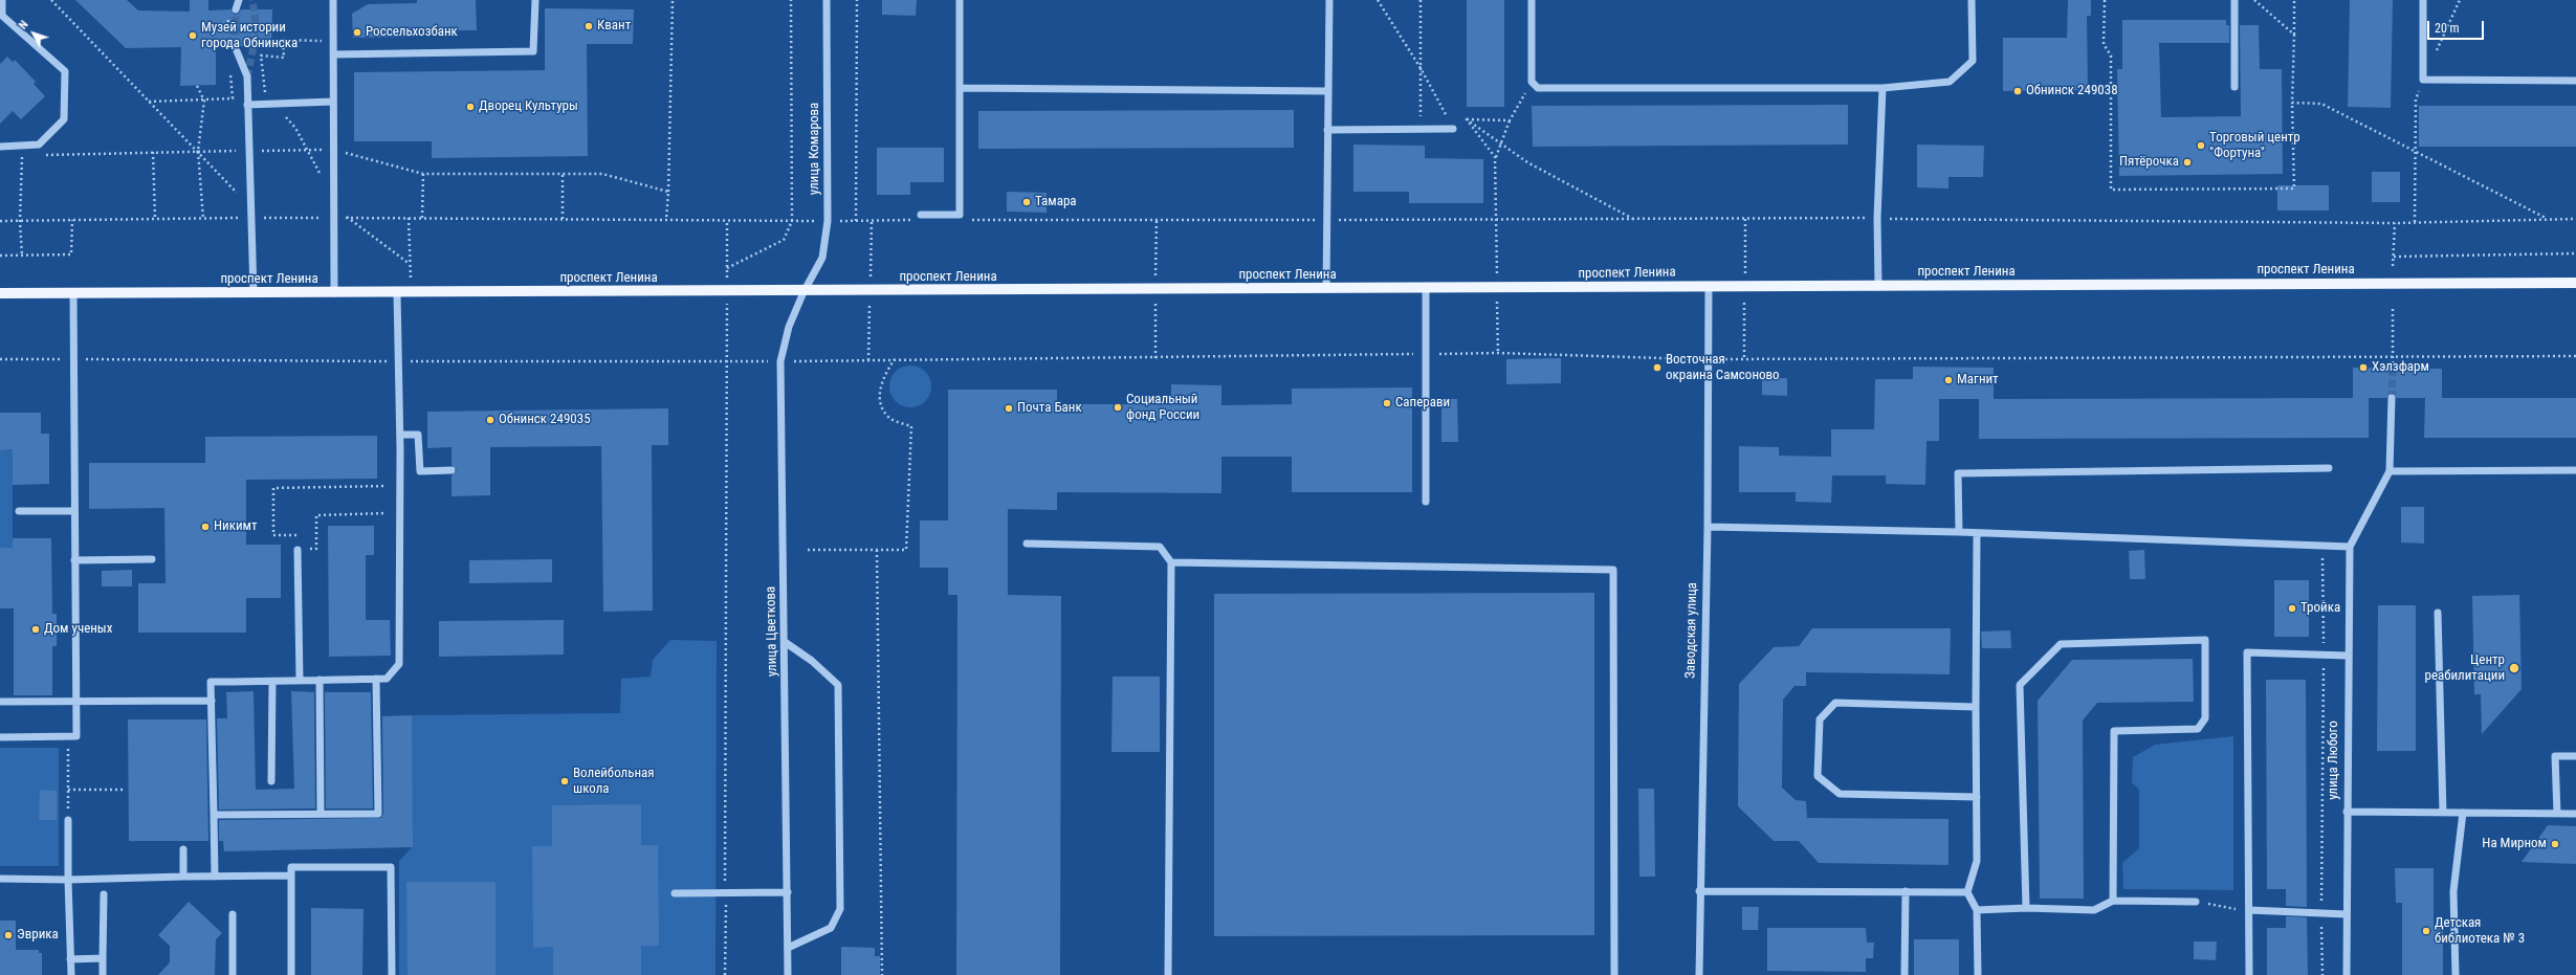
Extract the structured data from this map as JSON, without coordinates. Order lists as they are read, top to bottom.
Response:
{
  "streets": {
    "main road": ["проспект Ленина"],
    "street": [
      "улица Комарова",
      "Заводская улица",
      "улица Цветкова",
      "улица Любого"
    ]
  },
  "crossings": [
    ["улица Комарова", "проспект Ленина"],
    ["улица Комарова", "улица Цветкова"],
    ["проспект Ленина", "Заводская улица"],
    ["проспект Ленина", "улица Цветкова"]
  ],
  "places": [
    "Квант",
    "Россельхозбанк",
    "Музей истории города Обнинска",
    "Обнинск 249038",
    "Дворец Культуры",
    "Торговый центр \"Фортуна\"",
    "Пятёрочка",
    "Тамара",
    "Восточная окраина Самсоново",
    "Хэлзфарм",
    "Магнит",
    "Саперави",
    "Социальный фонд России",
    "Почта Банк",
    "Обнинск 249035",
    "Никимт",
    "Тройка",
    "Дом ученых",
    "Центр реабилитации",
    "Волейбольная школа",
    "На Мирном",
    "Детская библиотека № 3",
    "Эврика"
  ],
  "scale_bar": "20 m",
  "north": "top left"
}
